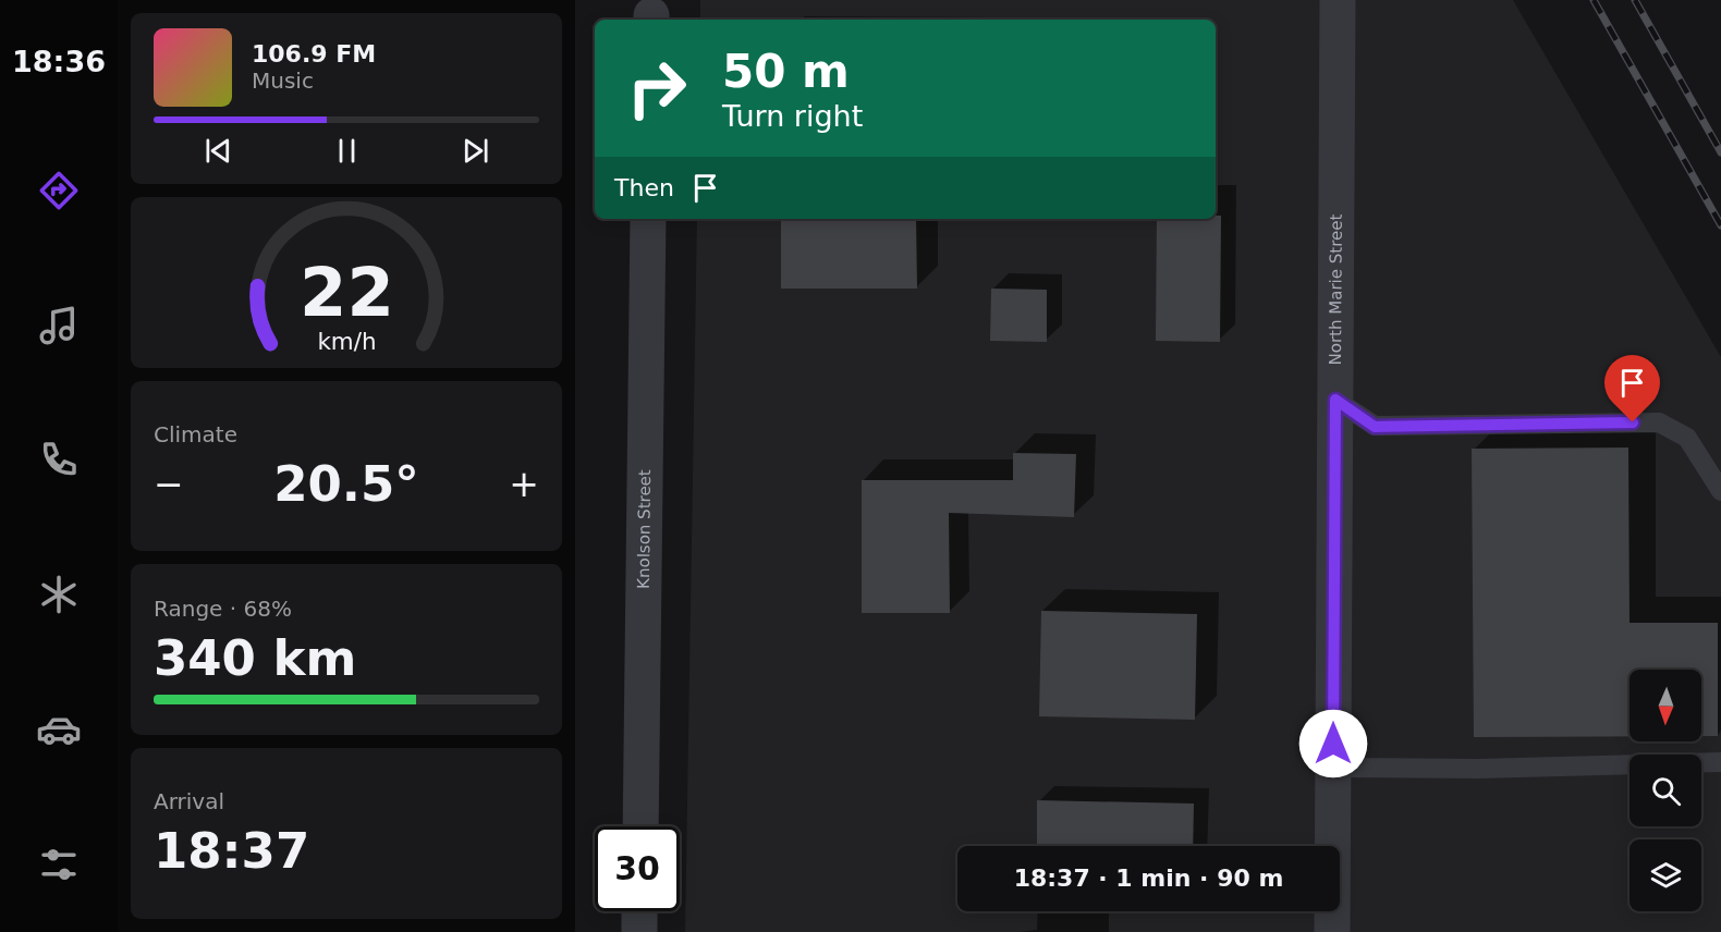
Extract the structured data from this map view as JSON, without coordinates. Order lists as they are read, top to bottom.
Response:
{
  "streets": {
    "street": ["North Marie Street", "Knolson Street"]
  },
  "north": "bottom",
  "page": {
    "tabs": "18:36",
    "turn": ["50 m", "Turn right"],
    "song": ["106.9 FM", "Music"],
    "then": "Then",
    "tile": [
      "Climate",
      ["Range · 68%", "340 km"],
      ["Arrival", "18:37"]
    ],
    "heat": ["−", "20.5°", "+"],
    "limit": "30",
    "trip": "18:37 · 1 min · 90 m",
    "gauge": ["22", "km/h"]
  }
}
